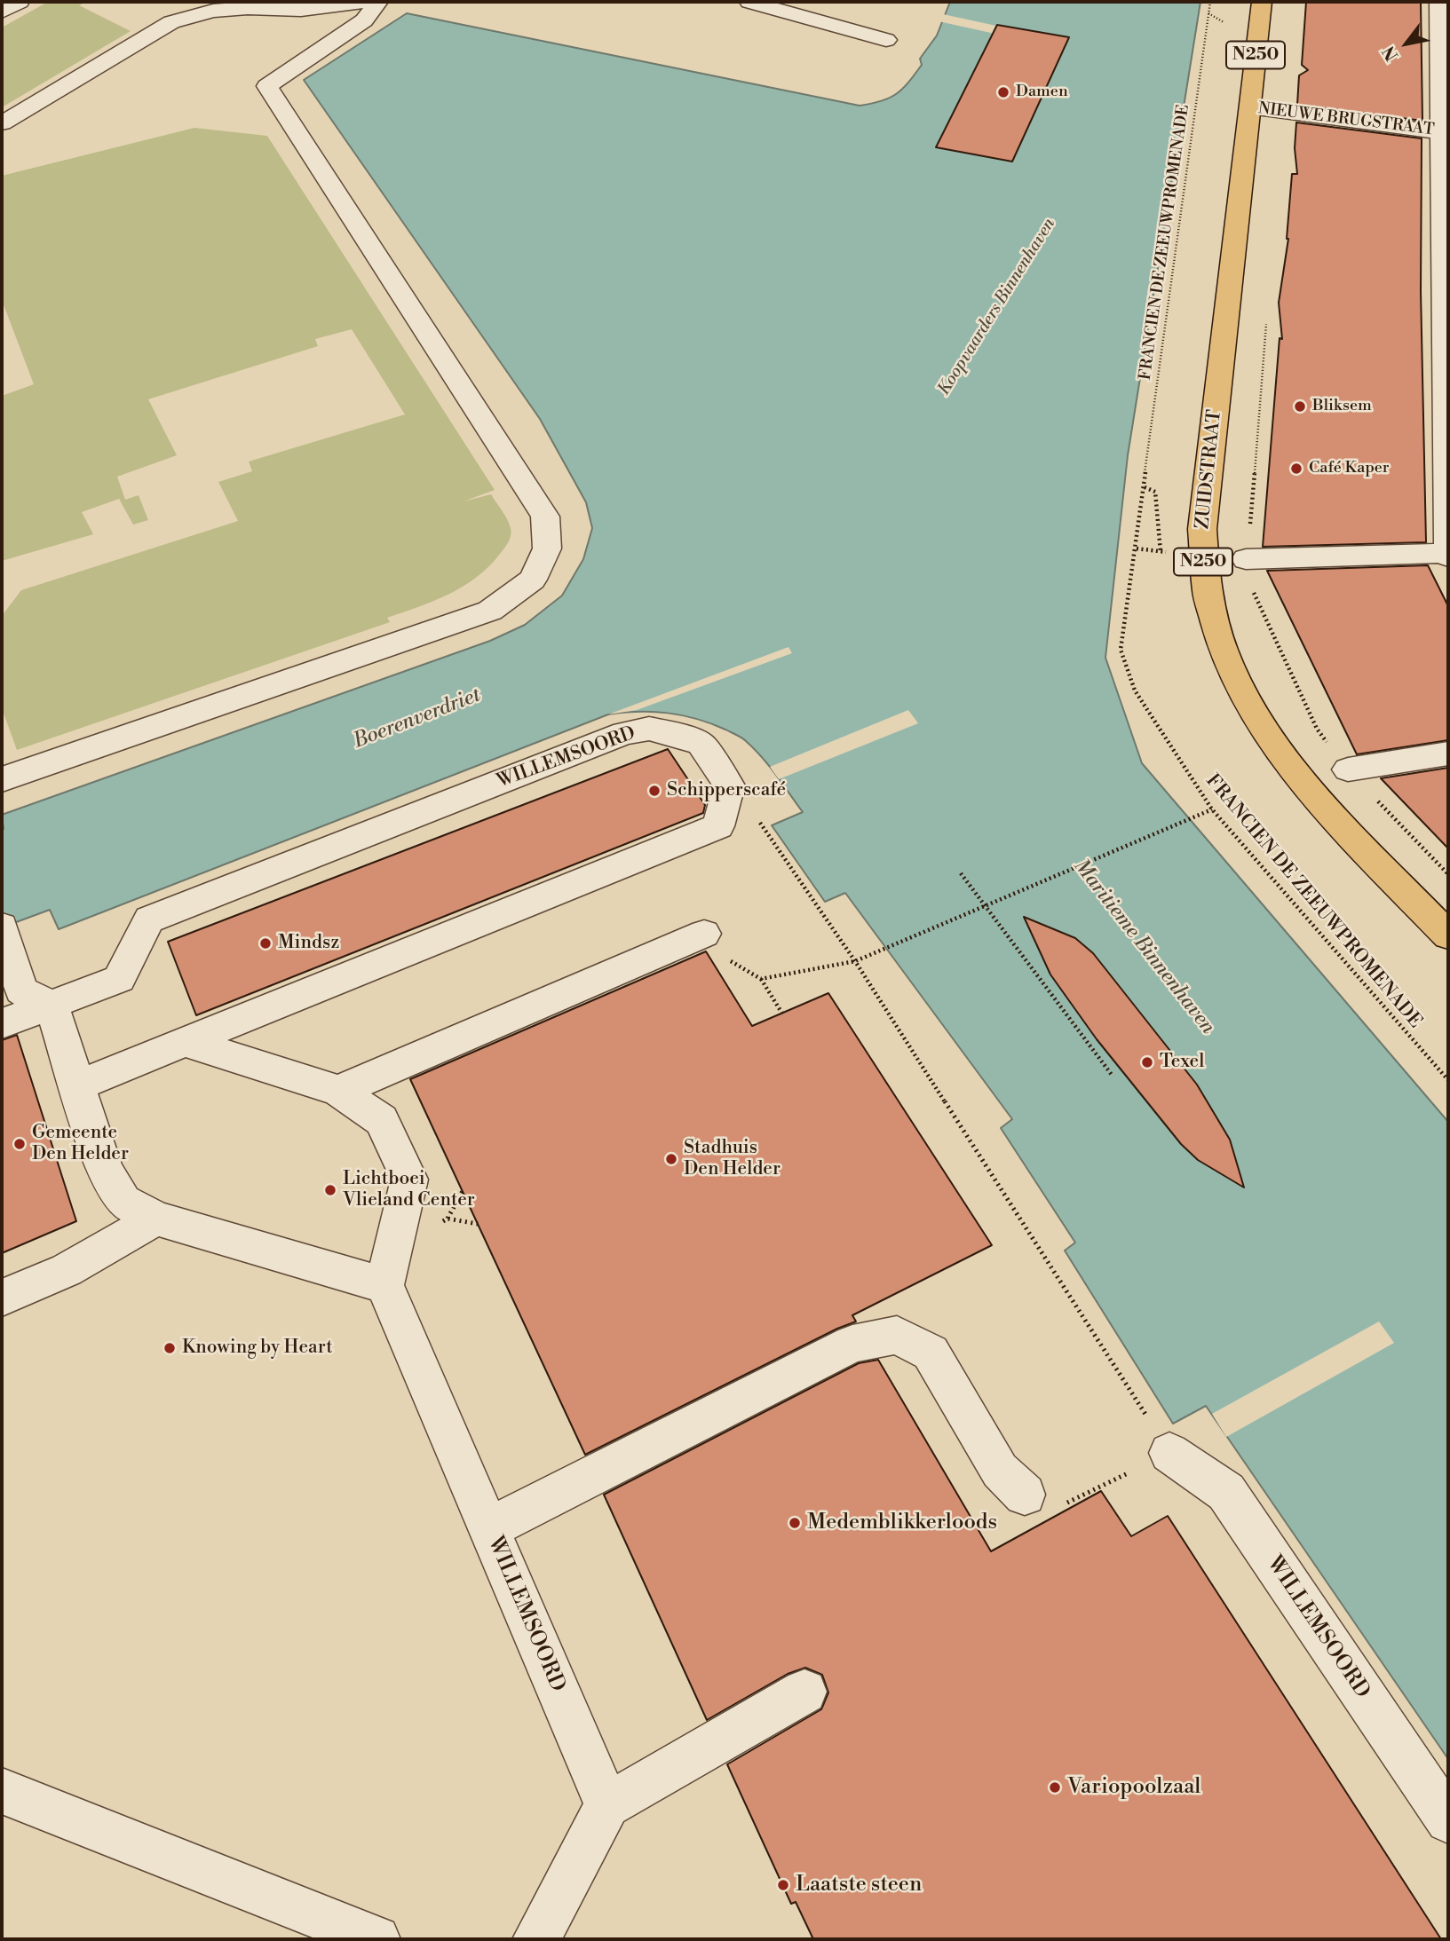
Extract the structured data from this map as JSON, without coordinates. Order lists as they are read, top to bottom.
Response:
{
  "streets": {
    "main road": ["N250", "ZUIDSTRAAT"],
    "street": ["NIEUWE BRUGSTRAAT", "WILLEMSOORD"],
    "path": ["FRANCIEN DE ZEEUWPROMENADE"]
  },
  "crossings": [
    ["N250", "NIEUWE BRUGSTRAAT"],
    ["N250", "ZUIDSTRAAT"],
    ["NIEUWE BRUGSTRAAT", "ZUIDSTRAAT"]
  ],
  "water": ["Koopvaarders Binnenhaven", "Boerenverdriet", "Maritieme Binnenhaven"],
  "places": [
    "Damen",
    "Bliksem",
    "Café Kaper",
    "Schipperscafé",
    "Mindsz",
    "Texel",
    "Gemeente Den Helder",
    "Stadhuis Den Helder",
    "Lichtboei Vlieland Center",
    "Knowing by Heart",
    "Medemblikkerloods",
    "Variopoolzaal",
    "Laatste steen"
  ],
  "north": "bottom left"
}
